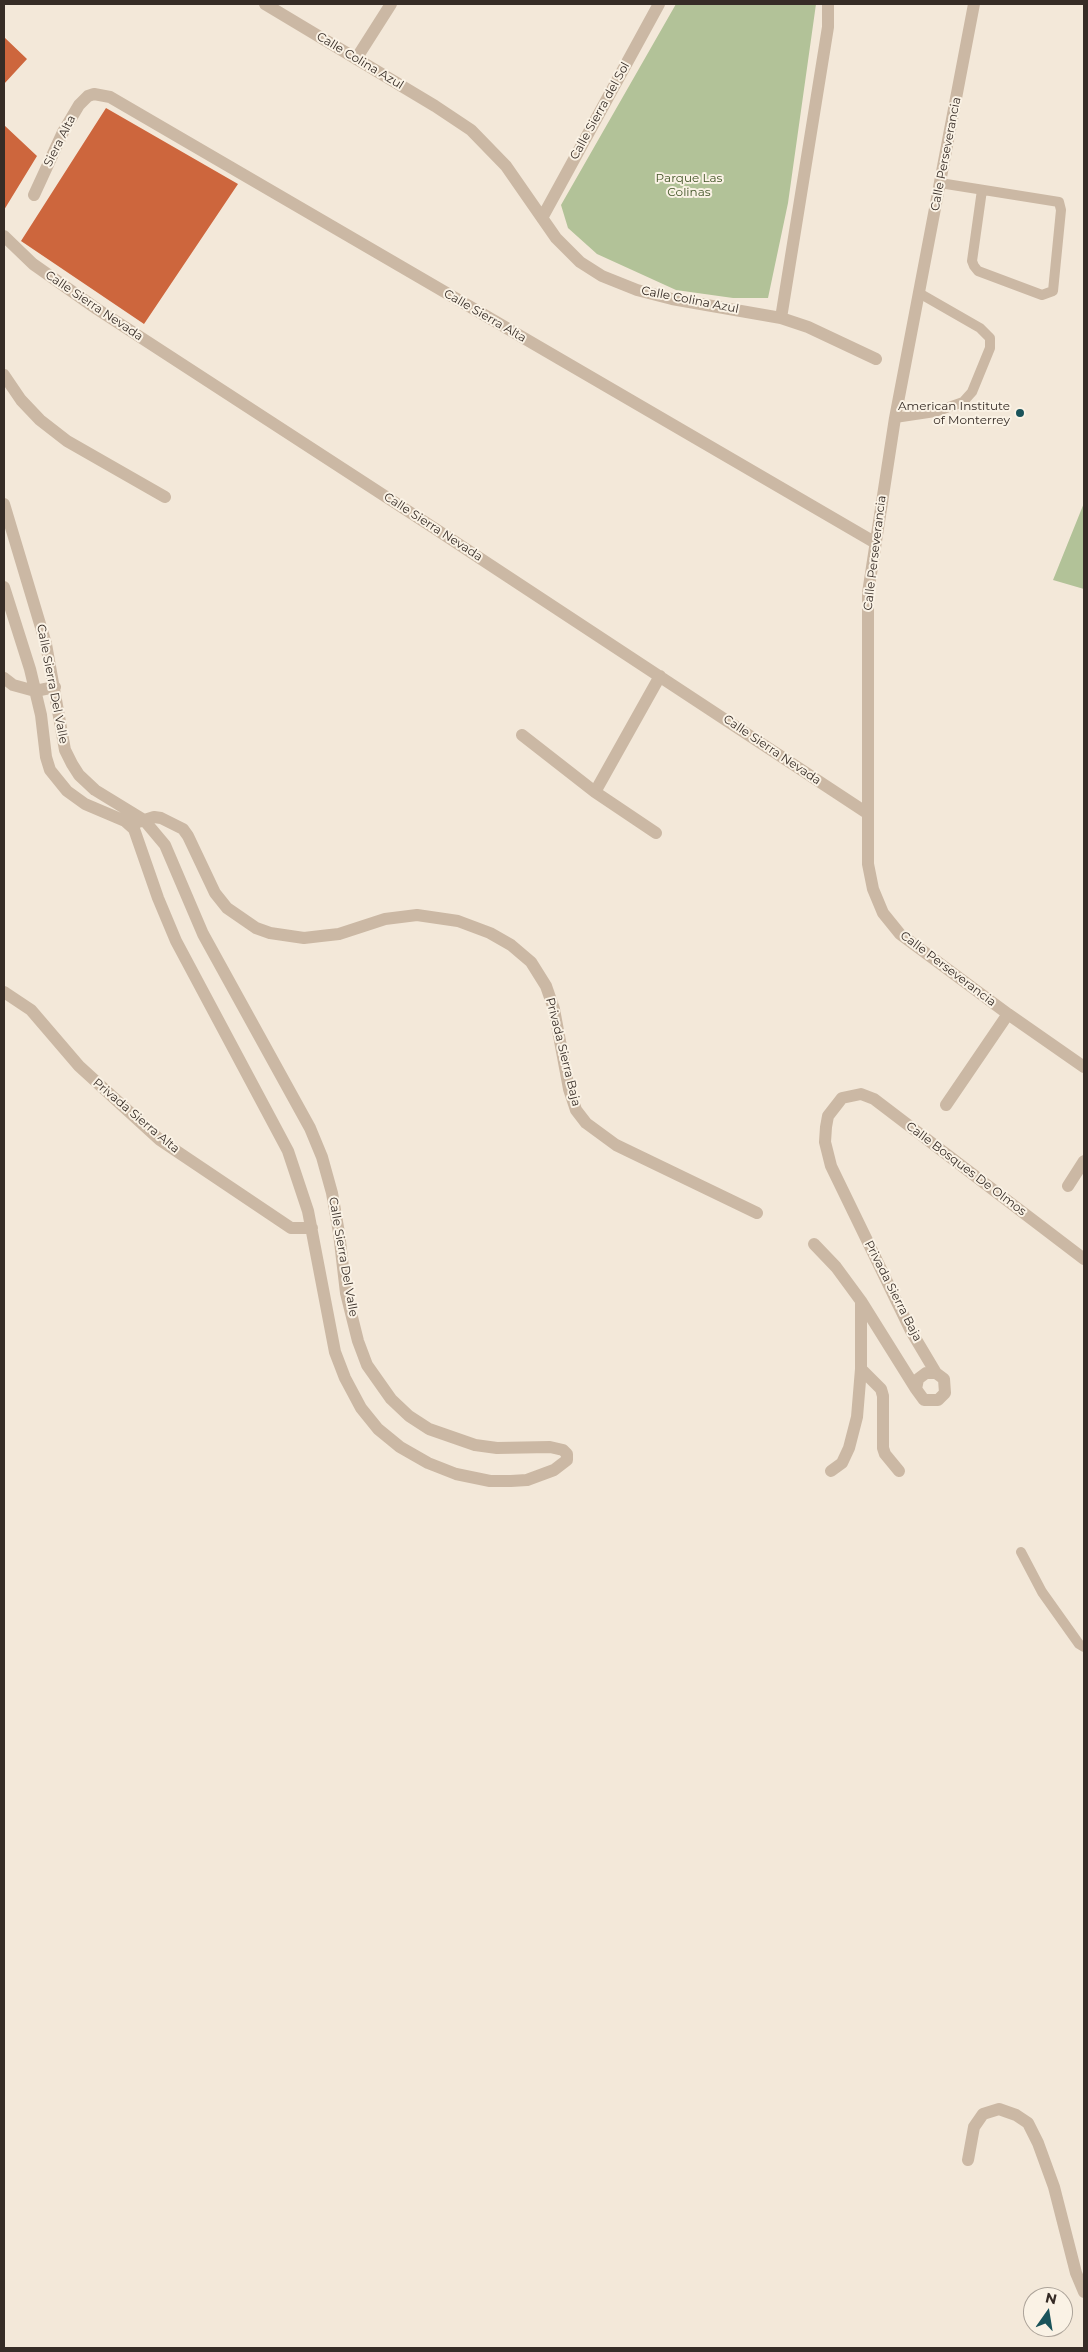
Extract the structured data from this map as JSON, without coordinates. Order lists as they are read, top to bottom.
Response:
{
  "streets": {
    "street": [
      "Calle Colina Azul",
      "Calle Sierra del Sol",
      "Siera Alta",
      "Calle Perseverancia",
      "Calle Sierra Nevada",
      "Calle Sierra Alta",
      "Calle Sierra Del Valle",
      "Privada Sierra Baja",
      "Privada Sierra Alta",
      "Calle Bosques De Olmos"
    ]
  },
  "crossings": [
    ["Calle Colina Azul", "Calle Sierra del Sol"],
    ["Siera Alta", "Calle Sierra Alta"],
    ["Calle Perseverancia", "Calle Sierra Nevada"],
    ["Calle Perseverancia", "Calle Sierra Alta"],
    ["Calle Sierra Del Valle", "Privada Sierra Baja"],
    ["Calle Sierra Del Valle", "Privada Sierra Alta"],
    ["Privada Sierra Baja", "Calle Bosques De Olmos"]
  ],
  "parks": ["Parque Las Colinas"],
  "places": ["American Institute of Monterrey"],
  "north": "top"
}
